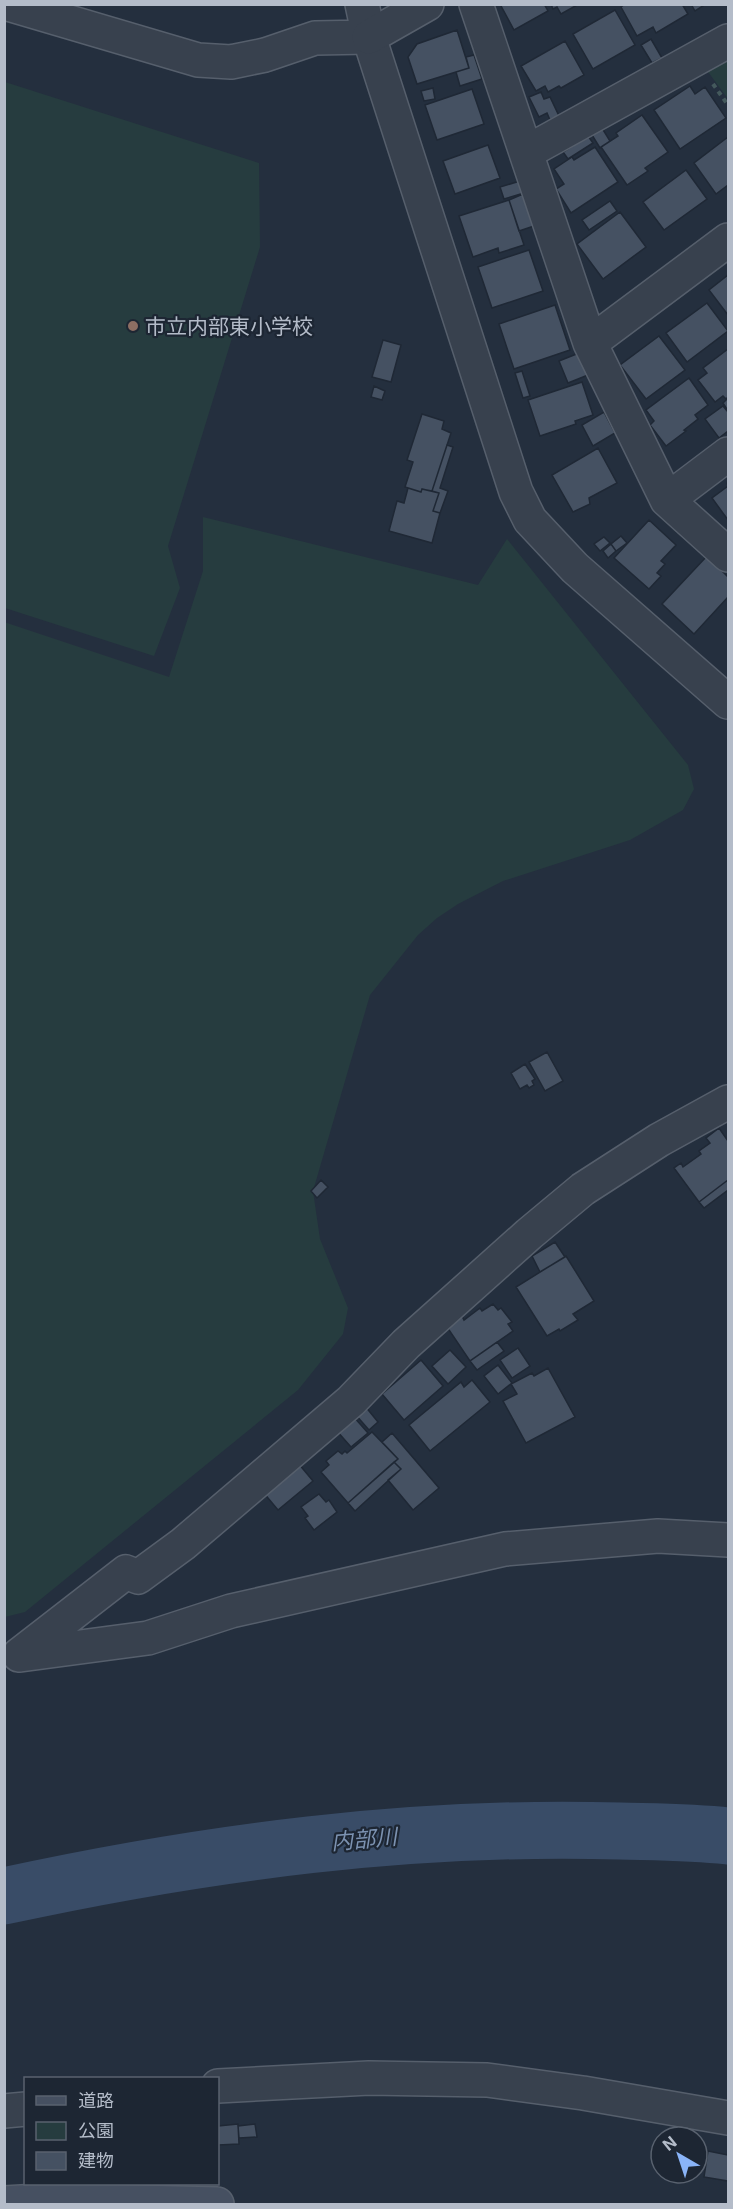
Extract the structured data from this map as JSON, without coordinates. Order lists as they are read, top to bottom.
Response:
{
  "water": ["内部川"],
  "places": ["市立内部東小学校"],
  "legend": ["道路", "公園", "建物"],
  "north": "top left"
}
